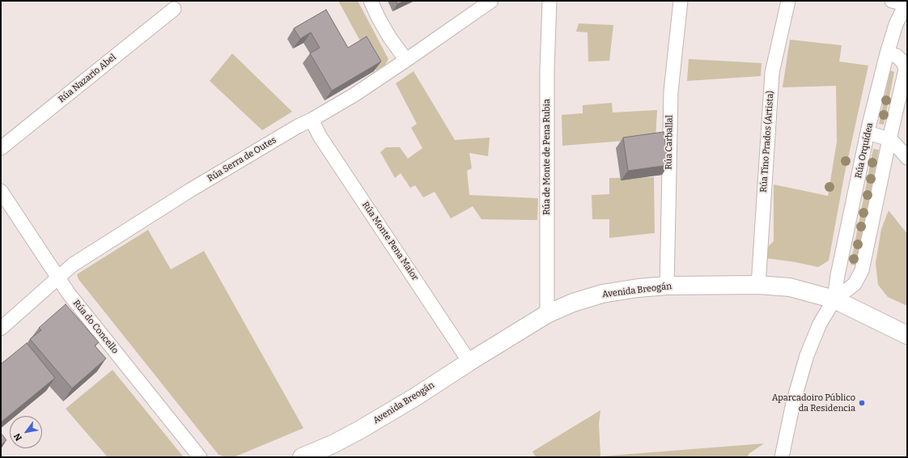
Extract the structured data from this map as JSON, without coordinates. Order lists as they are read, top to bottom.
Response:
{
  "streets": {
    "street": [
      "Rúa Nazario Abel",
      "Rúa Tino Prados (Artista)",
      "Rúa Carballal",
      "Rúa Orquídea",
      "Rúa de Monte de Pena Rubia",
      "Rúa Serra de Outes",
      "Rúa Monte Pena Maior",
      "Avenida Breogán",
      "Rúa do Concello"
    ]
  },
  "crossings": [
    ["Rúa Tino Prados (Artista)", "Avenida Breogán"],
    ["Rúa Carballal", "Avenida Breogán"],
    ["Rúa Orquídea", "Avenida Breogán"],
    ["Rúa de Monte de Pena Rubia", "Avenida Breogán"],
    ["Rúa Serra de Outes", "Rúa Monte Pena Maior"],
    ["Rúa Serra de Outes", "Rúa do Concello"],
    ["Rúa Monte Pena Maior", "Avenida Breogán"]
  ],
  "places": ["Aparcadoiro Público da Residencia"],
  "north": "bottom left"
}
